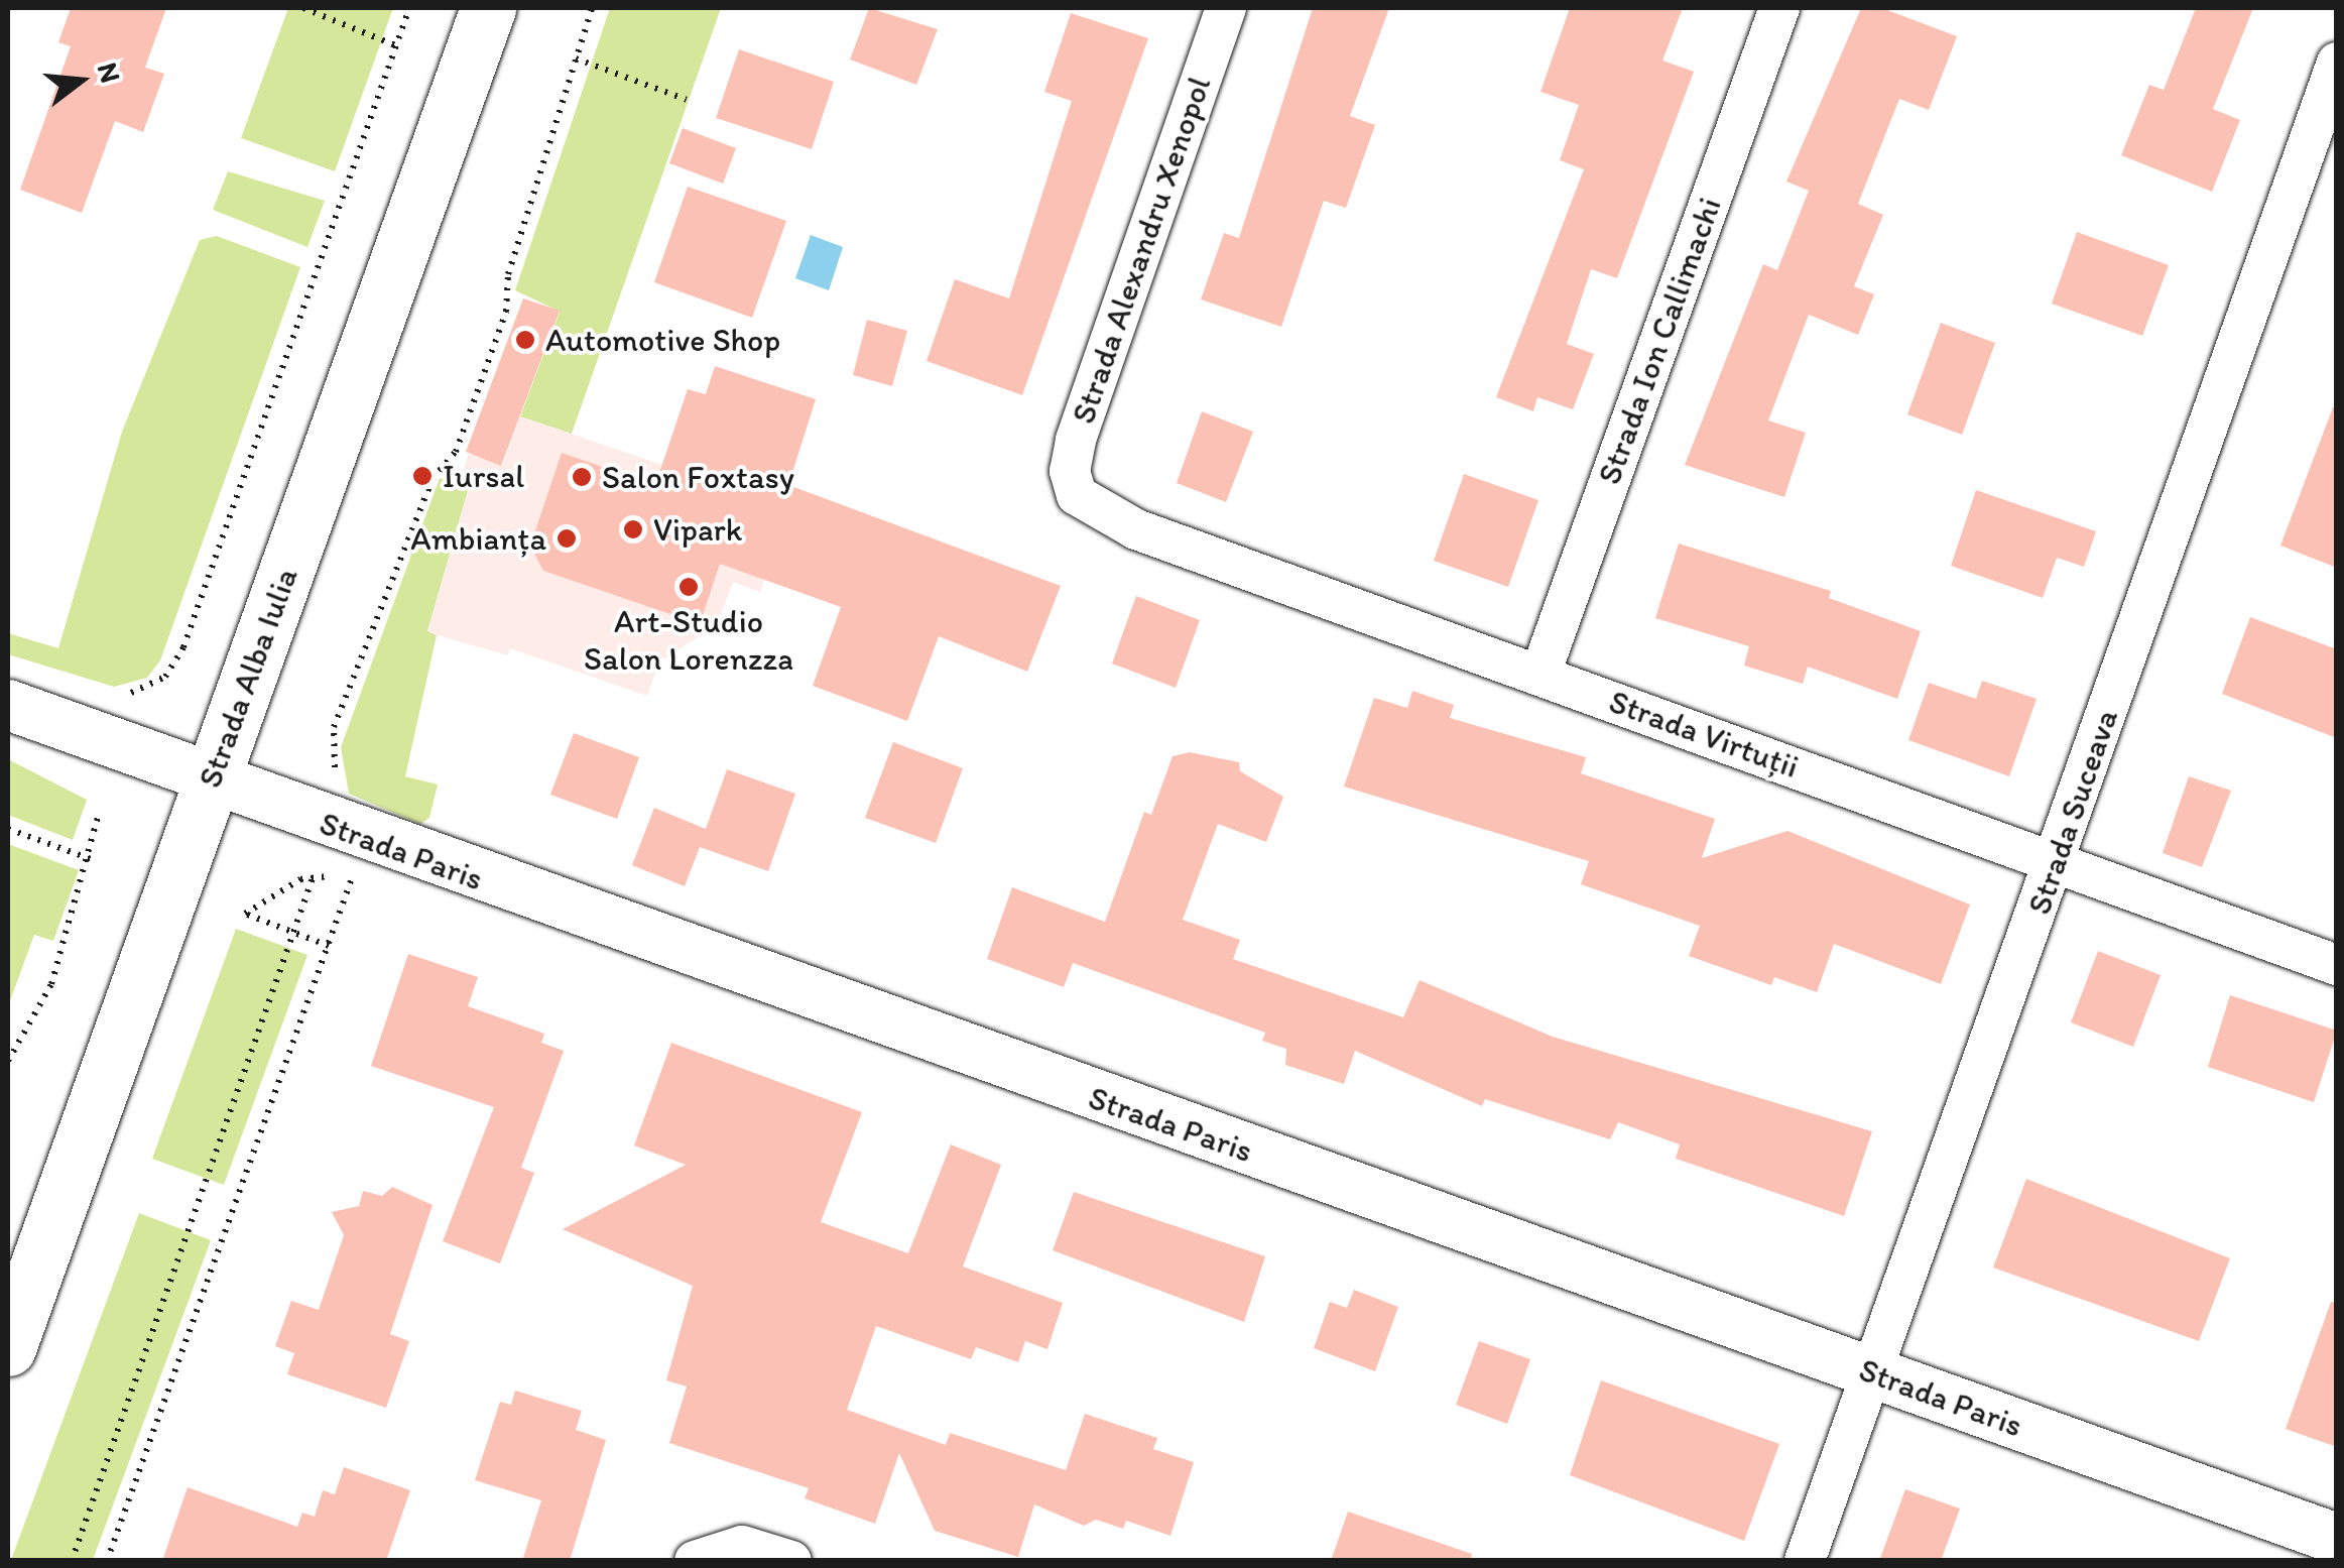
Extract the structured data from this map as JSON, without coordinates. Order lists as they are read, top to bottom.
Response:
{
  "streets": {
    "main road": ["Strada Alba Iulia"],
    "street": [
      "Strada Alexandru Xenopol",
      "Strada Ion Callimachi",
      "Strada Virtuții",
      "Strada Suceava",
      "Strada Paris"
    ]
  },
  "crossings": [
    ["Strada Alexandru Xenopol", "Strada Virtuții"],
    ["Strada Ion Callimachi", "Strada Virtuții"],
    ["Strada Alba Iulia", "Strada Paris"],
    ["Strada Virtuții", "Strada Suceava"],
    ["Strada Suceava", "Strada Paris"]
  ],
  "places": [
    "Automotive Shop",
    "Iursal",
    "Salon Foxtasy",
    "Vipark",
    "Ambianța",
    "Art-Studio Salon Lorenzza"
  ],
  "north": "right"
}
